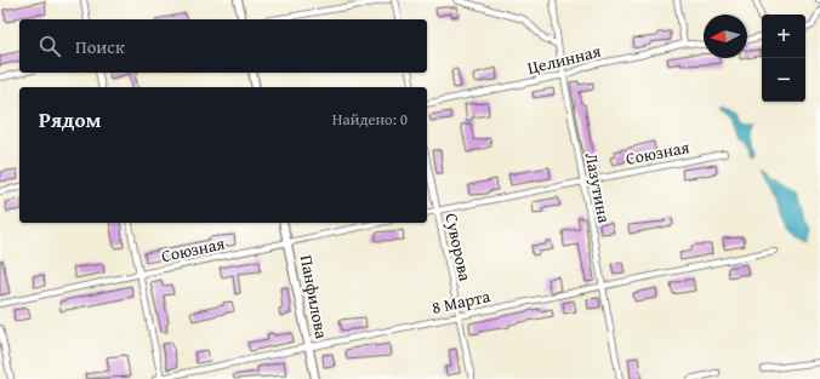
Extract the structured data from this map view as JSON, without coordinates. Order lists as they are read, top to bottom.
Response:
{
  "streets": {
    "street": [
      "Целинная",
      "Союзная",
      "Лазутина",
      "Суворова",
      "Панфилова",
      "8 Марта"
    ]
  },
  "crossings": [
    ["Целинная", "Лазутина"],
    ["Союзная", "Лазутина"],
    ["Союзная", "Суворова"],
    ["Союзная", "Панфилова"],
    ["Лазутина", "8 Марта"],
    ["Суворова", "8 Марта"],
    ["Панфилова", "8 Марта"]
  ],
  "north": "left",
  "page": {
    "map_buttons": ["+", "−"],
    "search": "Поиск",
    "heading": ["Рядом", "Найдено: 0"]
  }
}
